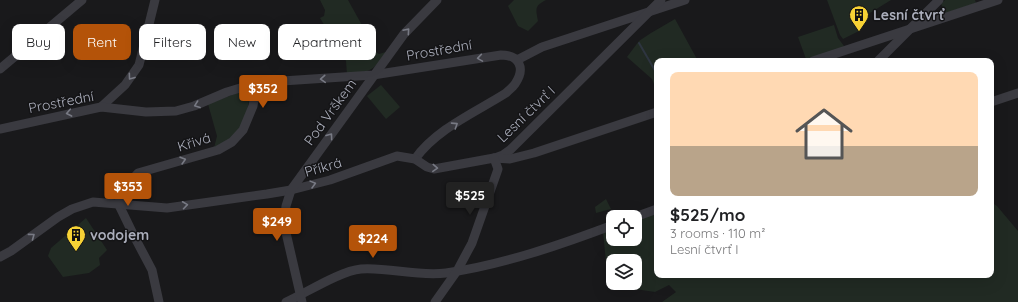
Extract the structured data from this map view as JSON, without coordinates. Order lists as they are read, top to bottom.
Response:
{
  "streets": {
    "street": [
      "Prostřední",
      "Pod Vrškem",
      "Lesní čtvrť I",
      "Křivá",
      "Příkrá"
    ]
  },
  "crossings": [
    ["Prostřední", "Pod Vrškem"],
    ["Prostřední", "Křivá"],
    ["Pod Vrškem", "Příkrá"],
    ["Lesní čtvrť I", "Příkrá"],
    ["Křivá", "Příkrá"]
  ],
  "one_way": [
    "Prostřední",
    "Pod Vrškem",
    "Křivá",
    "Příkrá"
  ],
  "places": {
    "building": ["Lesní čtvrť", "vodojem"]
  },
  "page": {
    "chip": [
      "Buy",
      "Rent",
      "Filters",
      "New",
      "Apartment"
    ],
    "list": [
      {
        "name": "$525/mo",
        "note": "3 rooms · 110 m² · Lesní čtvrť I"
      }
    ],
    "price": [
      "$352",
      "$353",
      "$525",
      "$249",
      "$224"
    ]
  }
}
